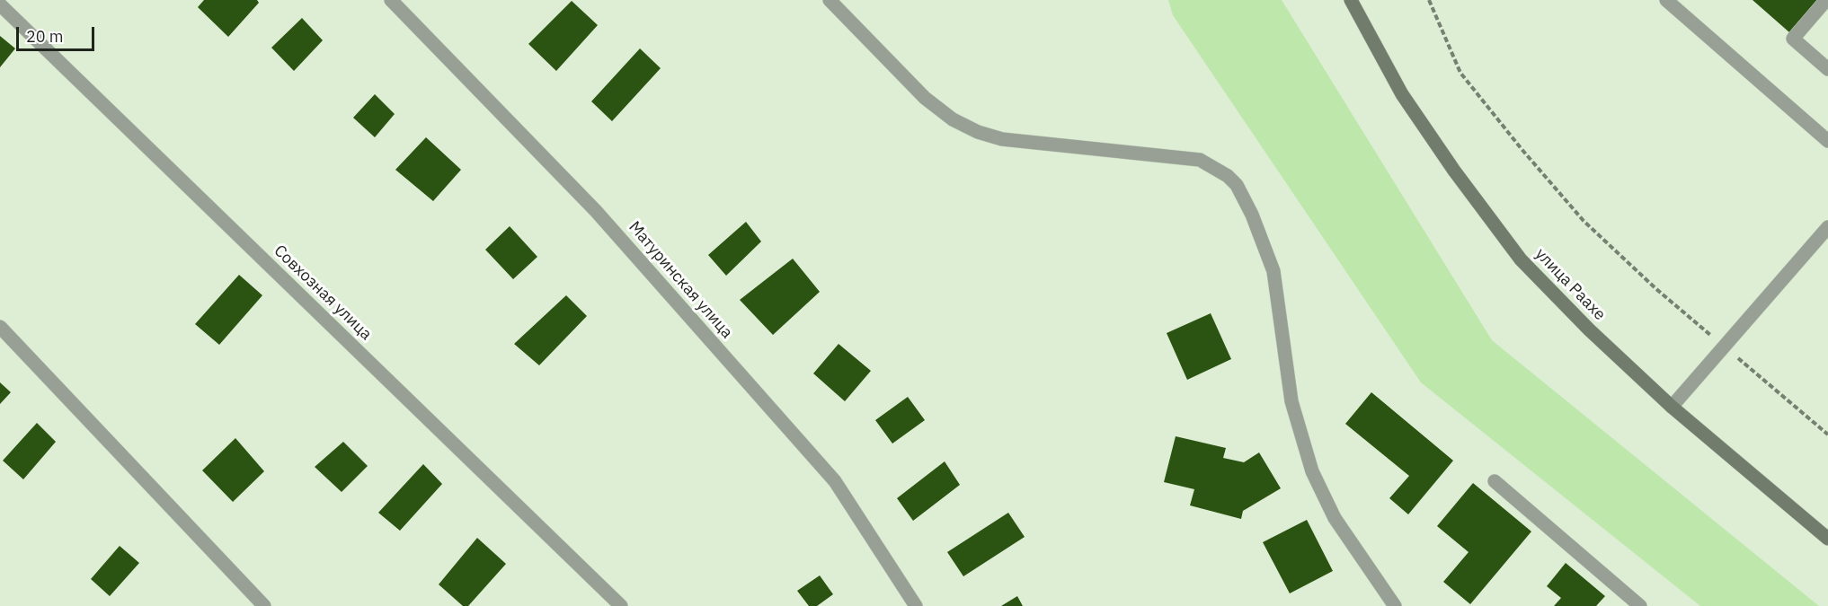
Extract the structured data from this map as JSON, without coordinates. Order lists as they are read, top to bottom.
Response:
{
  "streets": {
    "main road": ["улица Раахе"],
    "street": ["Матуринская улица", "Совхозная улица"]
  },
  "scale_bar": "20 m"
}
